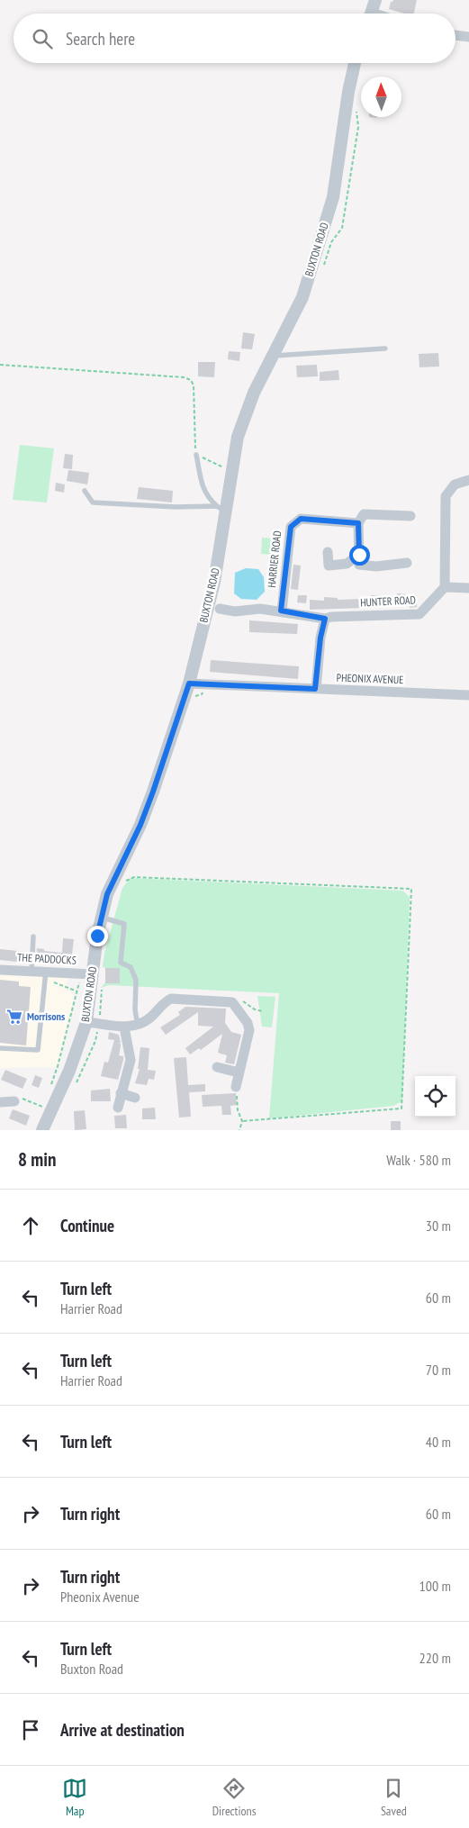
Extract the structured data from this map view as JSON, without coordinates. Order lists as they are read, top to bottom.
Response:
{
  "streets": {
    "street": [
      "BUXTON ROAD",
      "HARRIER ROAD",
      "HUNTER ROAD",
      "PHEONIX AVENUE",
      "THE PADDOCKS"
    ]
  },
  "crossings": [
    ["BUXTON ROAD", "PHEONIX AVENUE"],
    ["BUXTON ROAD", "THE PADDOCKS"],
    ["HARRIER ROAD", "HUNTER ROAD"]
  ],
  "places": {
    "supermarket": ["Morrisons"]
  },
  "north": "top",
  "page": {
    "search": "Search here",
    "heading": ["8 min", "Walk · 580 m"],
    "list": [
      ["Continue", "30 m"],
      ["Turn left", "Harrier Road", "60 m"],
      ["Turn left", "Harrier Road", "70 m"],
      ["Turn left", "40 m"],
      ["Turn right", "60 m"],
      ["Turn right", "Pheonix Avenue", "100 m"],
      ["Turn left", "Buxton Road", "220 m"],
      "Arrive at destination"
    ],
    "nav": ["Map", "Directions", "Saved"]
  }
}
